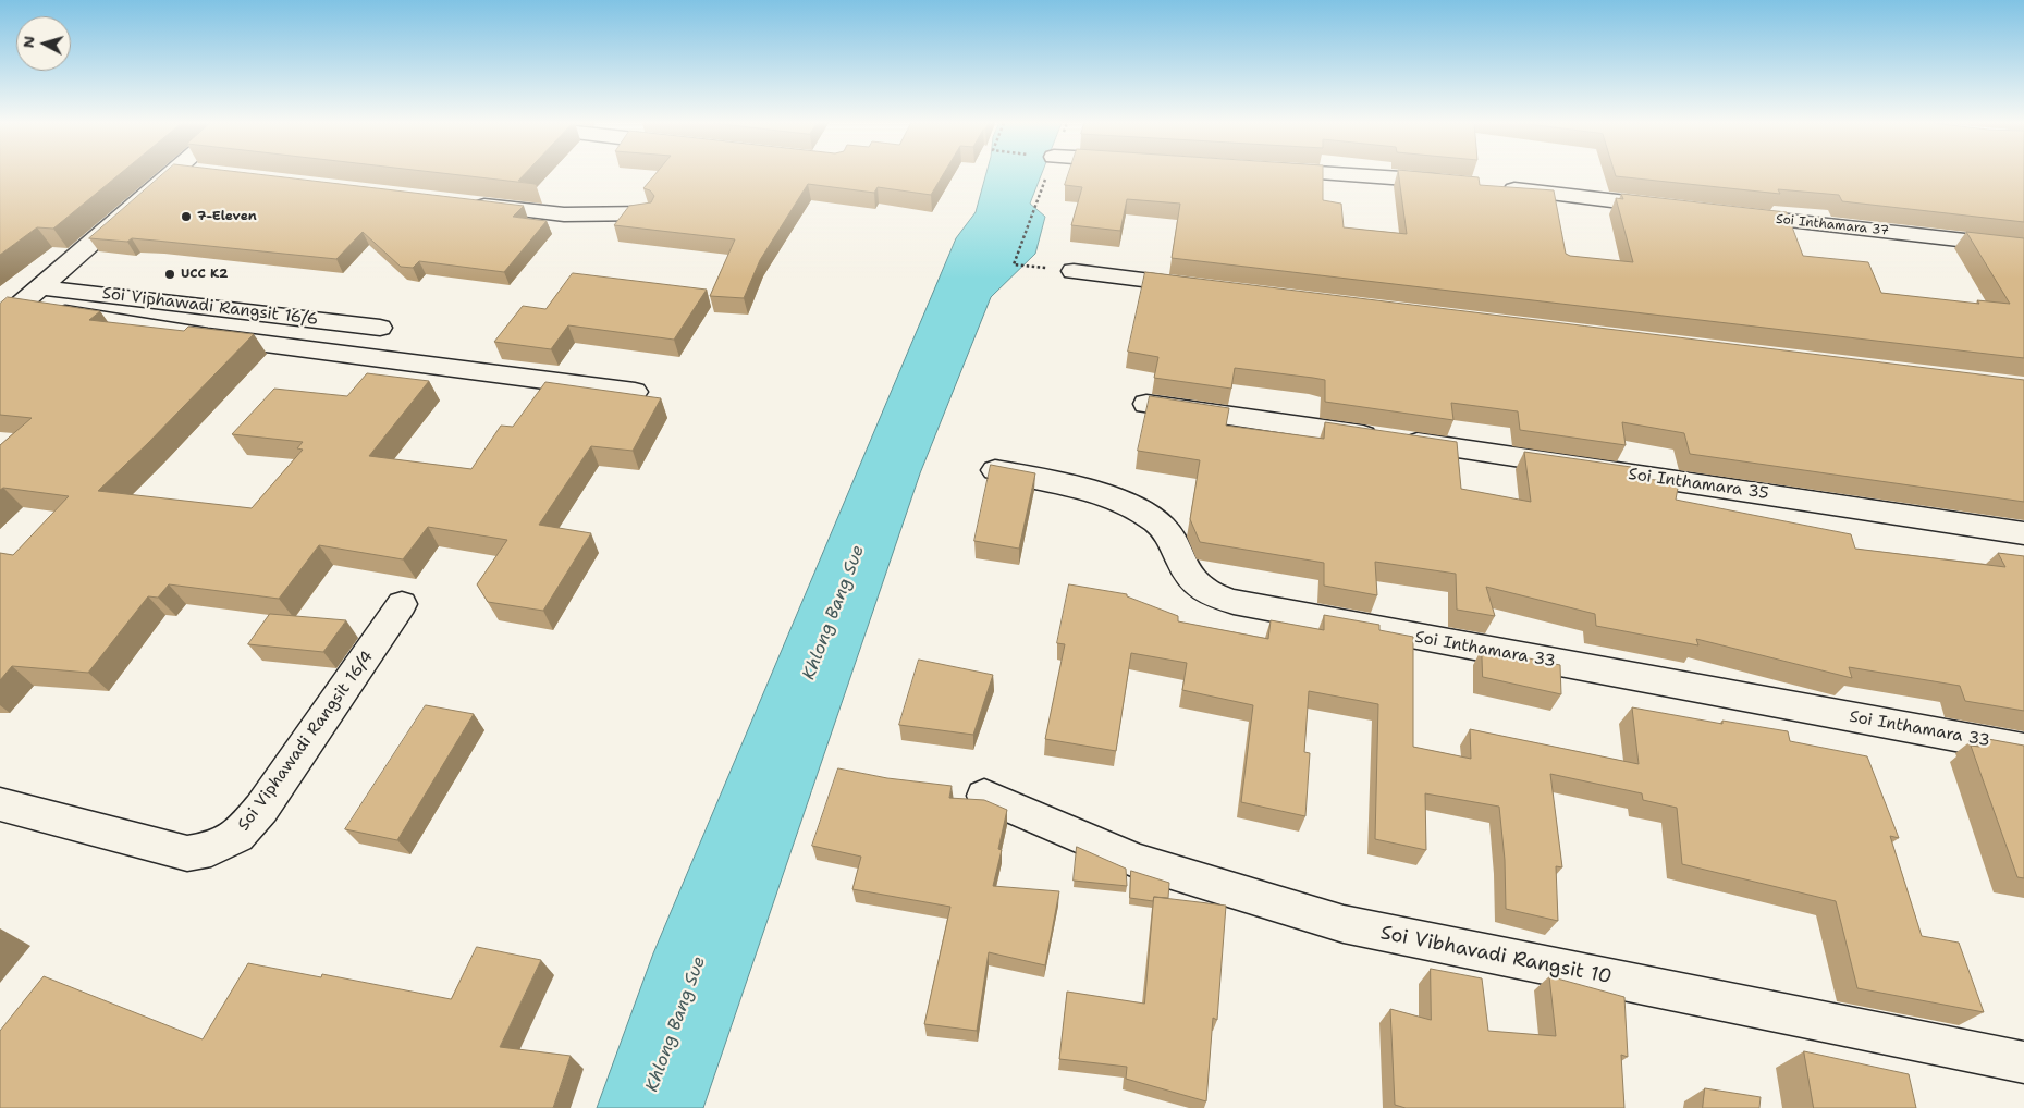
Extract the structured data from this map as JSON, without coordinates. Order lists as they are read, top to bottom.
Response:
{
  "streets": {
    "street": [
      "Soi Inthamara 37",
      "Soi Viphawadi Rangsit 16/6",
      "Soi Inthamara 35",
      "Soi Inthamara 33",
      "Soi Viphawadi Rangsit 16/4",
      "Soi Vibhavadi Rangsit 10"
    ]
  },
  "water": ["Khlong Bang Sue"],
  "places": ["7-Eleven", "UCC K2"],
  "north": "left"
}
